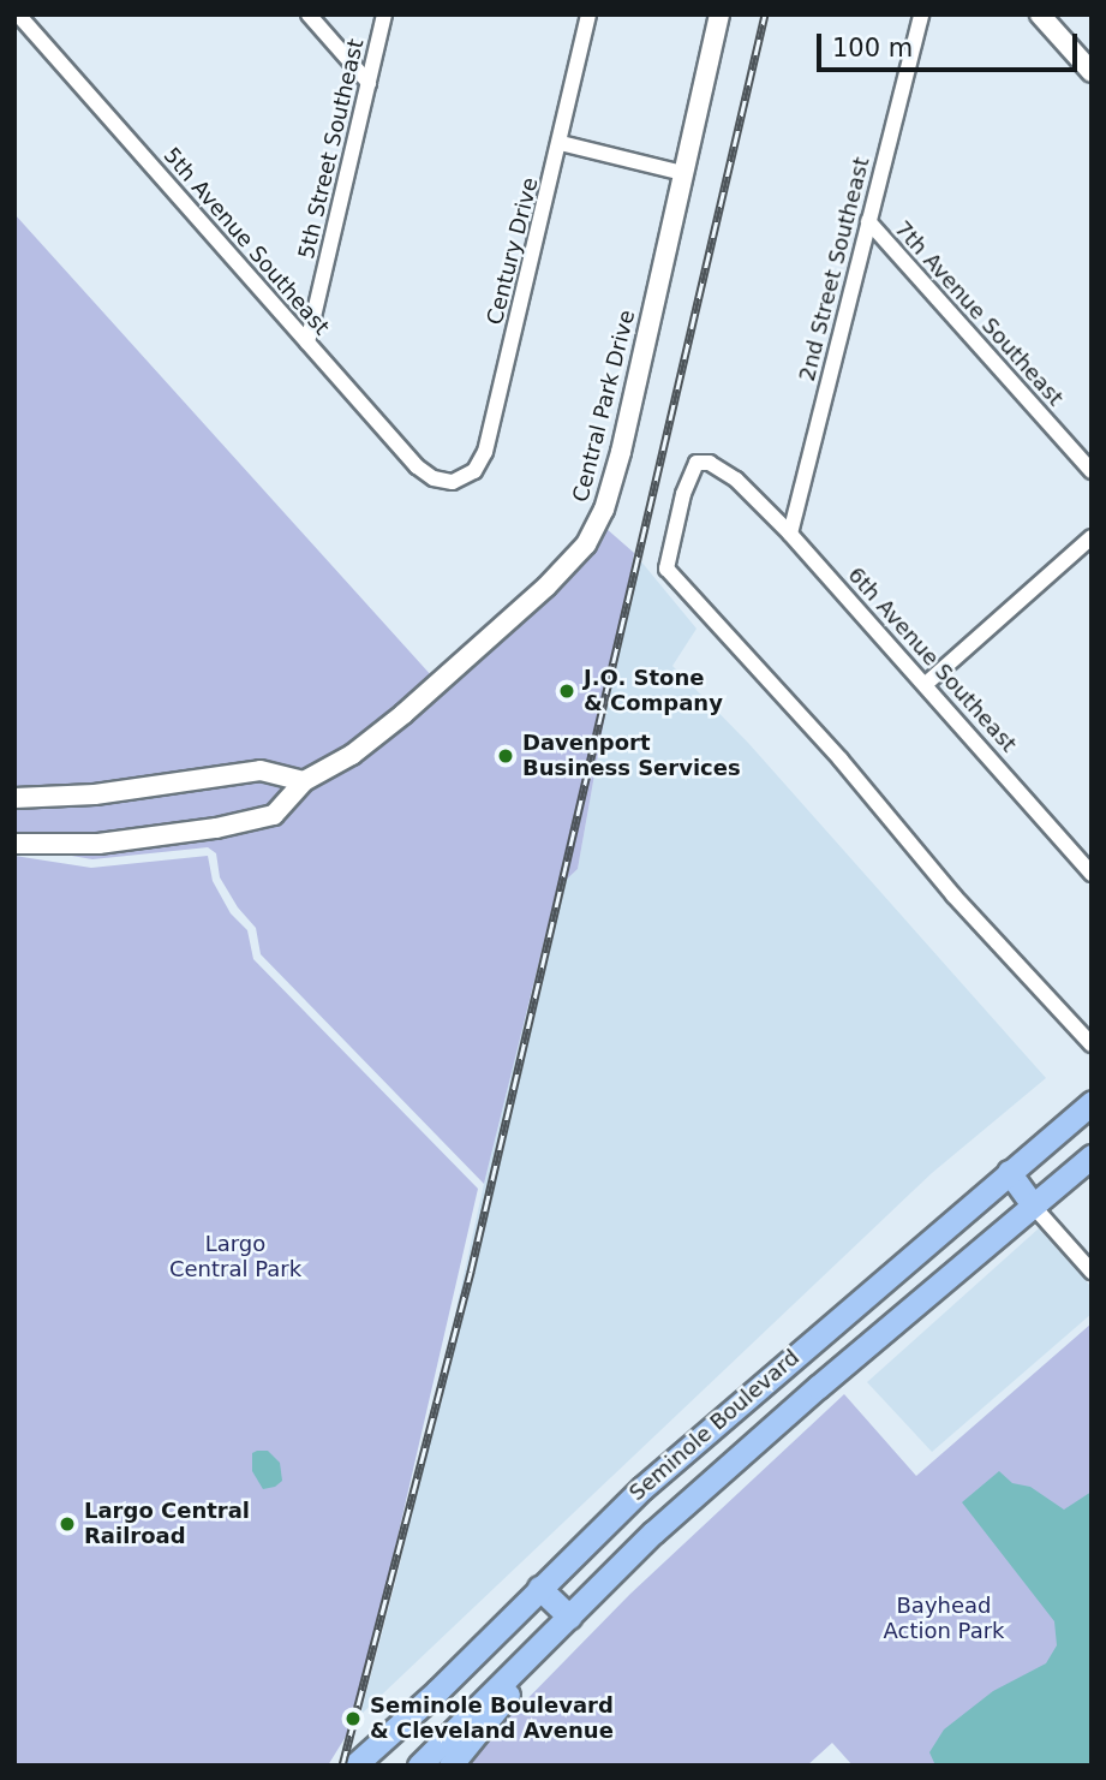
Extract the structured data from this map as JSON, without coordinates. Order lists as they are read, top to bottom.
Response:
{
  "streets": {
    "main road": ["Seminole Boulevard"],
    "street": [
      "5th Street Southeast",
      "5th Avenue Southeast",
      "Century Drive",
      "2nd Street Southeast",
      "7th Avenue Southeast",
      "Central Park Drive",
      "6th Avenue Southeast"
    ]
  },
  "crossings": [
    ["5th Street Southeast", "5th Avenue Southeast"],
    ["5th Avenue Southeast", "Century Drive"],
    ["2nd Street Southeast", "7th Avenue Southeast"],
    ["2nd Street Southeast", "6th Avenue Southeast"]
  ],
  "parks": ["Largo Central Park", "Bayhead Action Park"],
  "places": [
    "J.O. Stone & Company",
    "Davenport Business Services",
    "Largo Central Railroad",
    "Seminole Boulevard & Cleveland Avenue"
  ],
  "scale_bar": "100 m"
}
